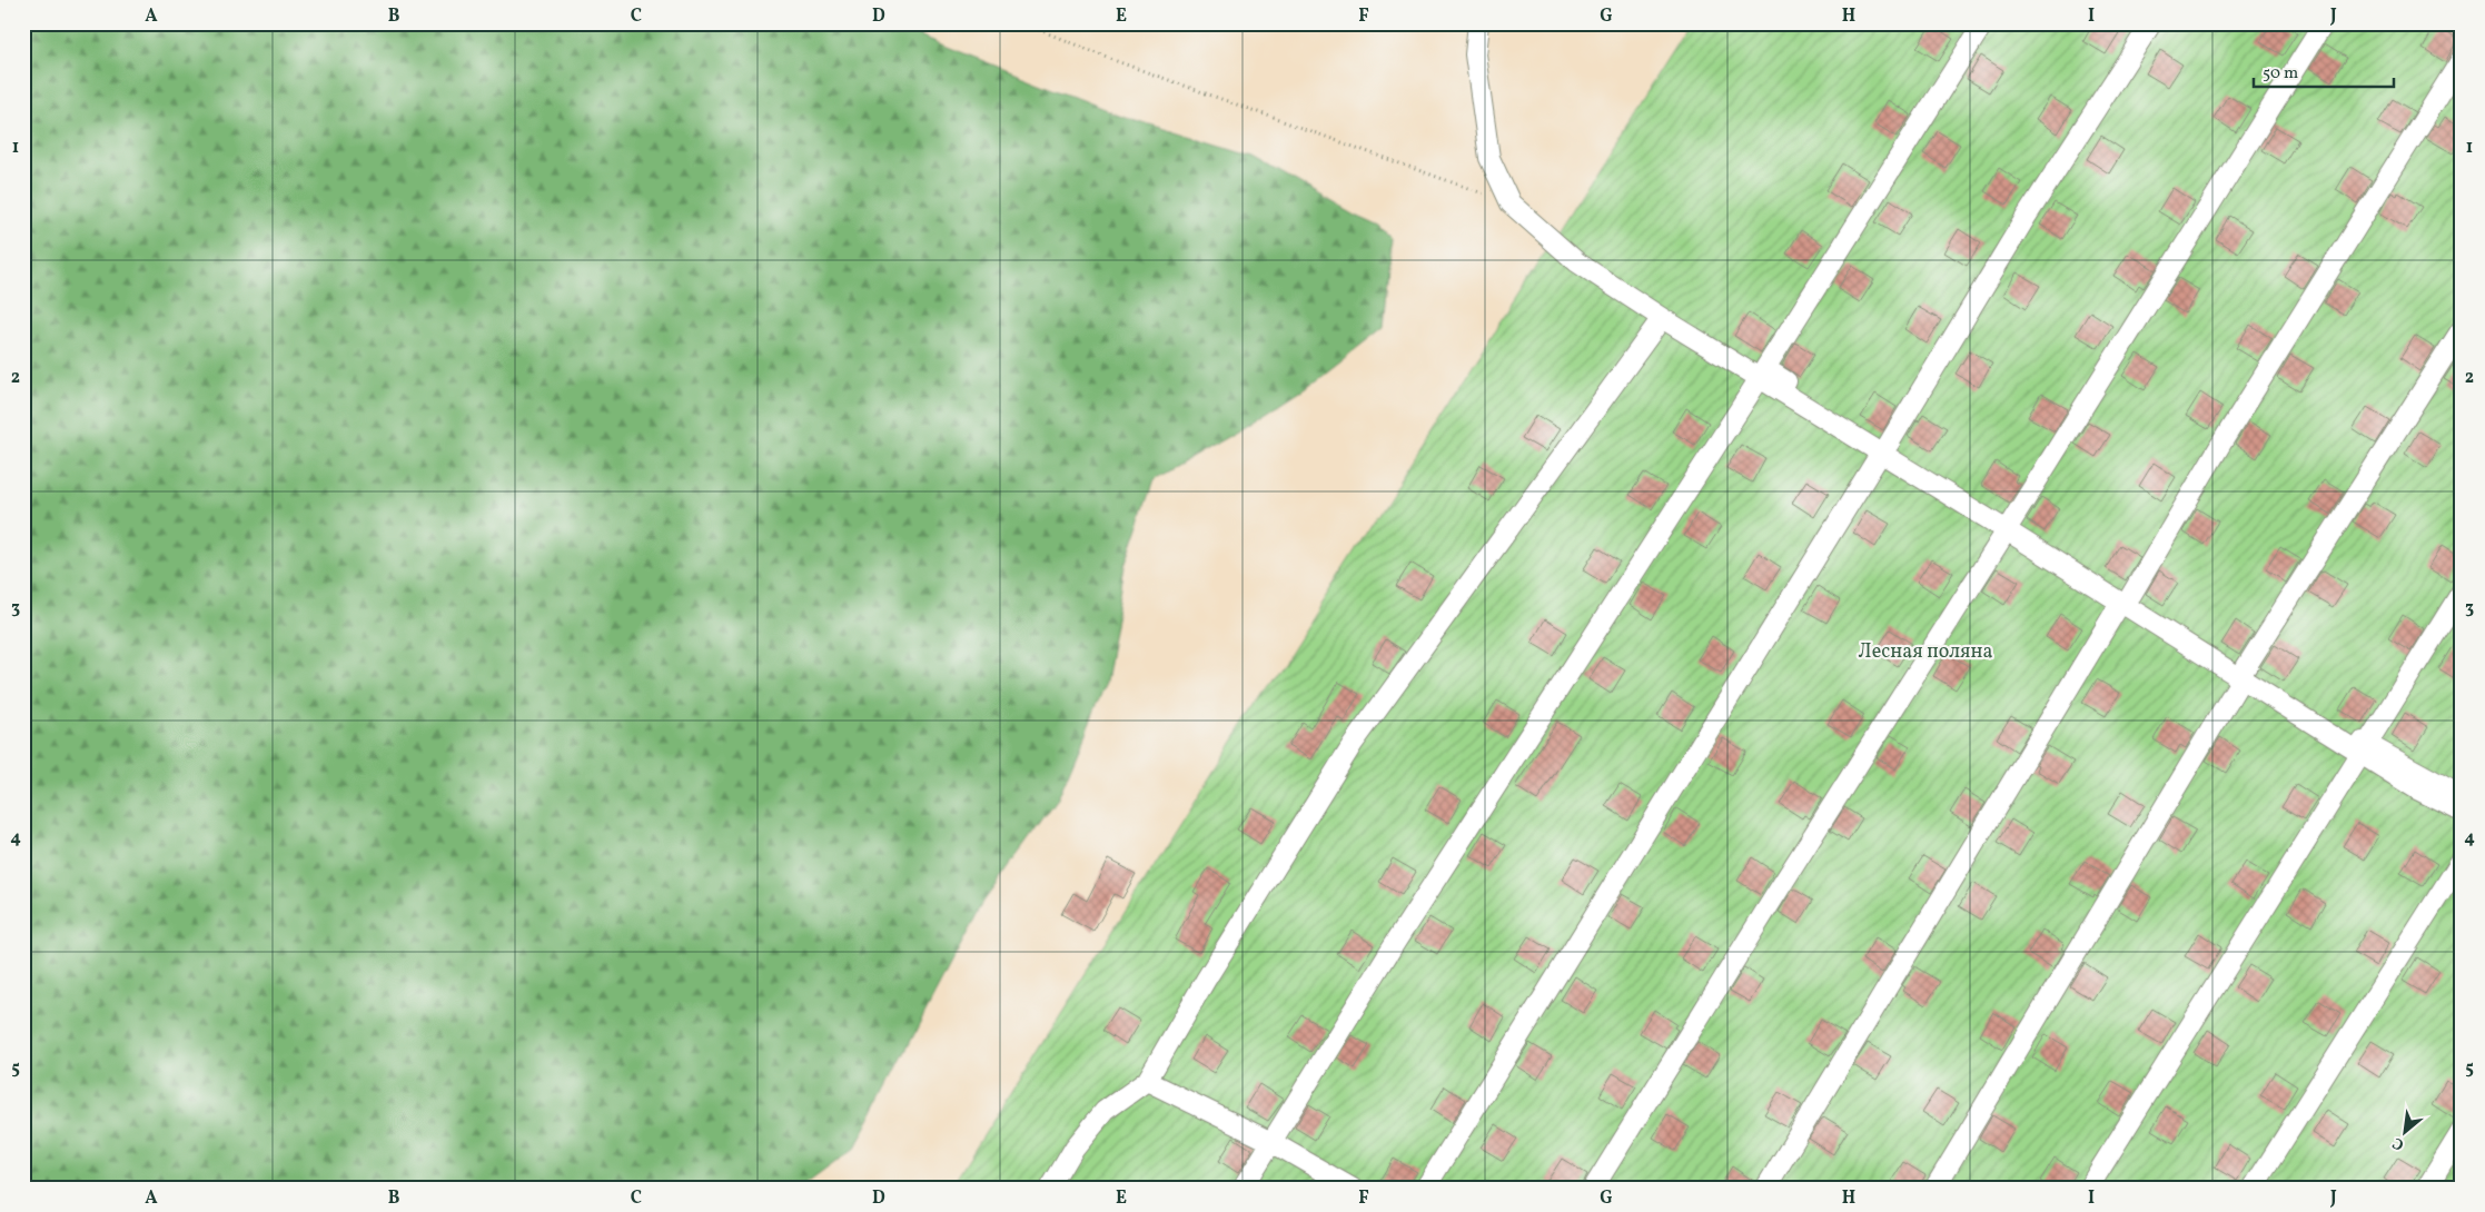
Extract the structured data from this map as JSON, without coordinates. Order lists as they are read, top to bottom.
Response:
{
  "parks": ["Лесная поляна"],
  "scale_bar": "50 m",
  "north": "bottom left",
  "grid": {
    "columns": [
      "A",
      "B",
      "C",
      "D",
      "E",
      "F",
      "G",
      "H",
      "I",
      "J"
    ],
    "rows": [
      "1",
      "2",
      "3",
      "4",
      "5"
    ]
  }
}
